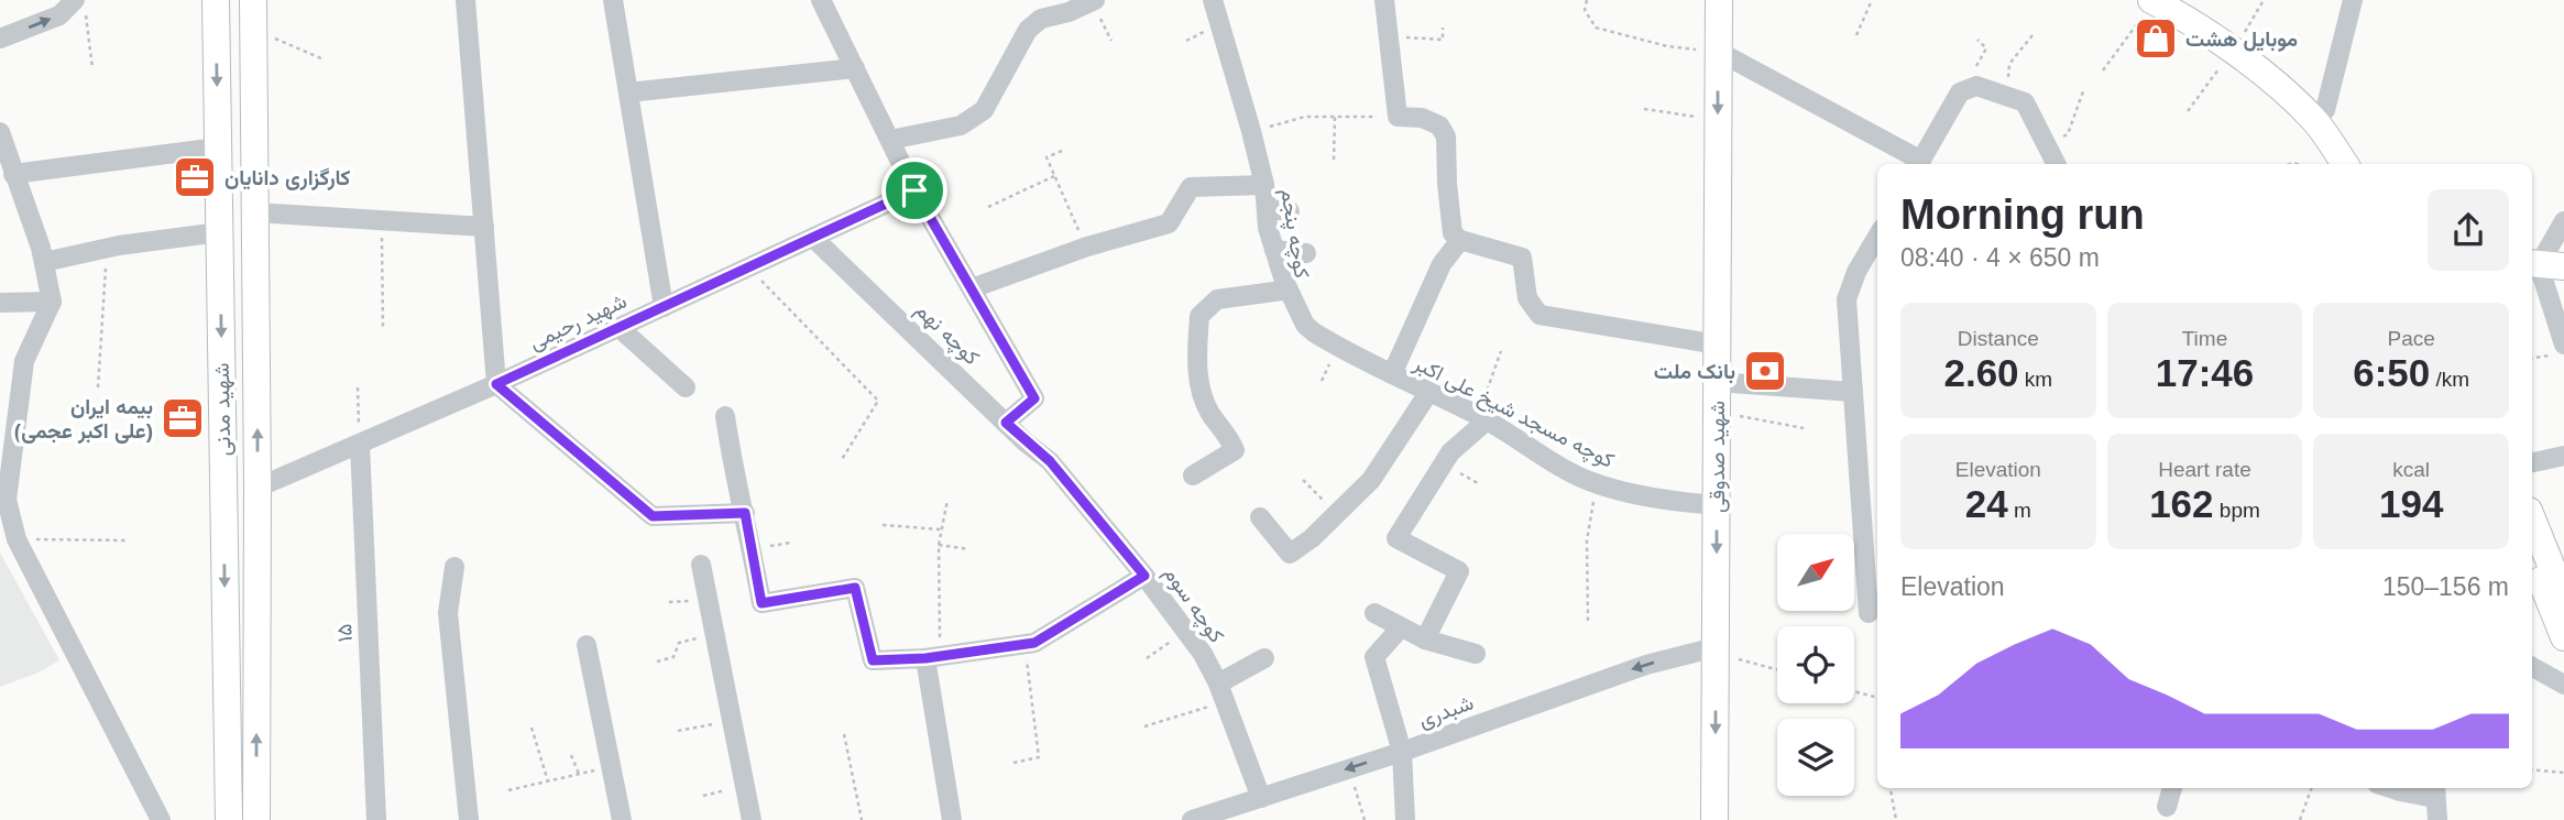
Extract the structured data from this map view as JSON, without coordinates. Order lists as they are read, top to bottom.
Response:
{
  "streets": {
    "main road": ["شهید مدنی", "شهید صدوقی"],
    "street": [
      "کوچه پنجم",
      "شهید رحیمی",
      "کوچه نهم",
      "کوچه مسجد شیخ علی اکبر",
      "کوچه سوم",
      "۱۵",
      "شبدری"
    ]
  },
  "crossings": [
    ["کوچه پنجم", "کوچه مسجد شیخ علی اکبر"],
    ["شهید رحیمی", "کوچه نهم"],
    ["شهید رحیمی", "شهید مدنی"],
    ["شهید رحیمی", "۱۵"],
    ["کوچه نهم", "کوچه سوم"],
    ["کوچه مسجد شیخ علی اکبر", "شهید صدوقی"],
    ["شهید صدوقی", "شبدری"],
    ["کوچه سوم", "شبدری"]
  ],
  "one_way": ["شهید صدوقی", "شبدری"],
  "places": {
    "shop": ["موبایل هشت"],
    "office": ["کارگزاری دانایان", "بیمه ایران (علی اکبر عجمی)"],
    "bank": ["بانک ملت"]
  },
  "north": "top right",
  "page": {
    "heading": ["Morning run", "08:40 · 4 × 650 m"],
    "stats": [
      ["Distance", "2.60 km"],
      ["Time", "17:46"],
      ["Pace", "6:50 /km"],
      ["Elevation", "24 m"],
      ["Heart rate", "162 bpm"],
      ["kcal", "194"]
    ],
    "chart": ["Elevation", "150–156 m"]
  }
}
